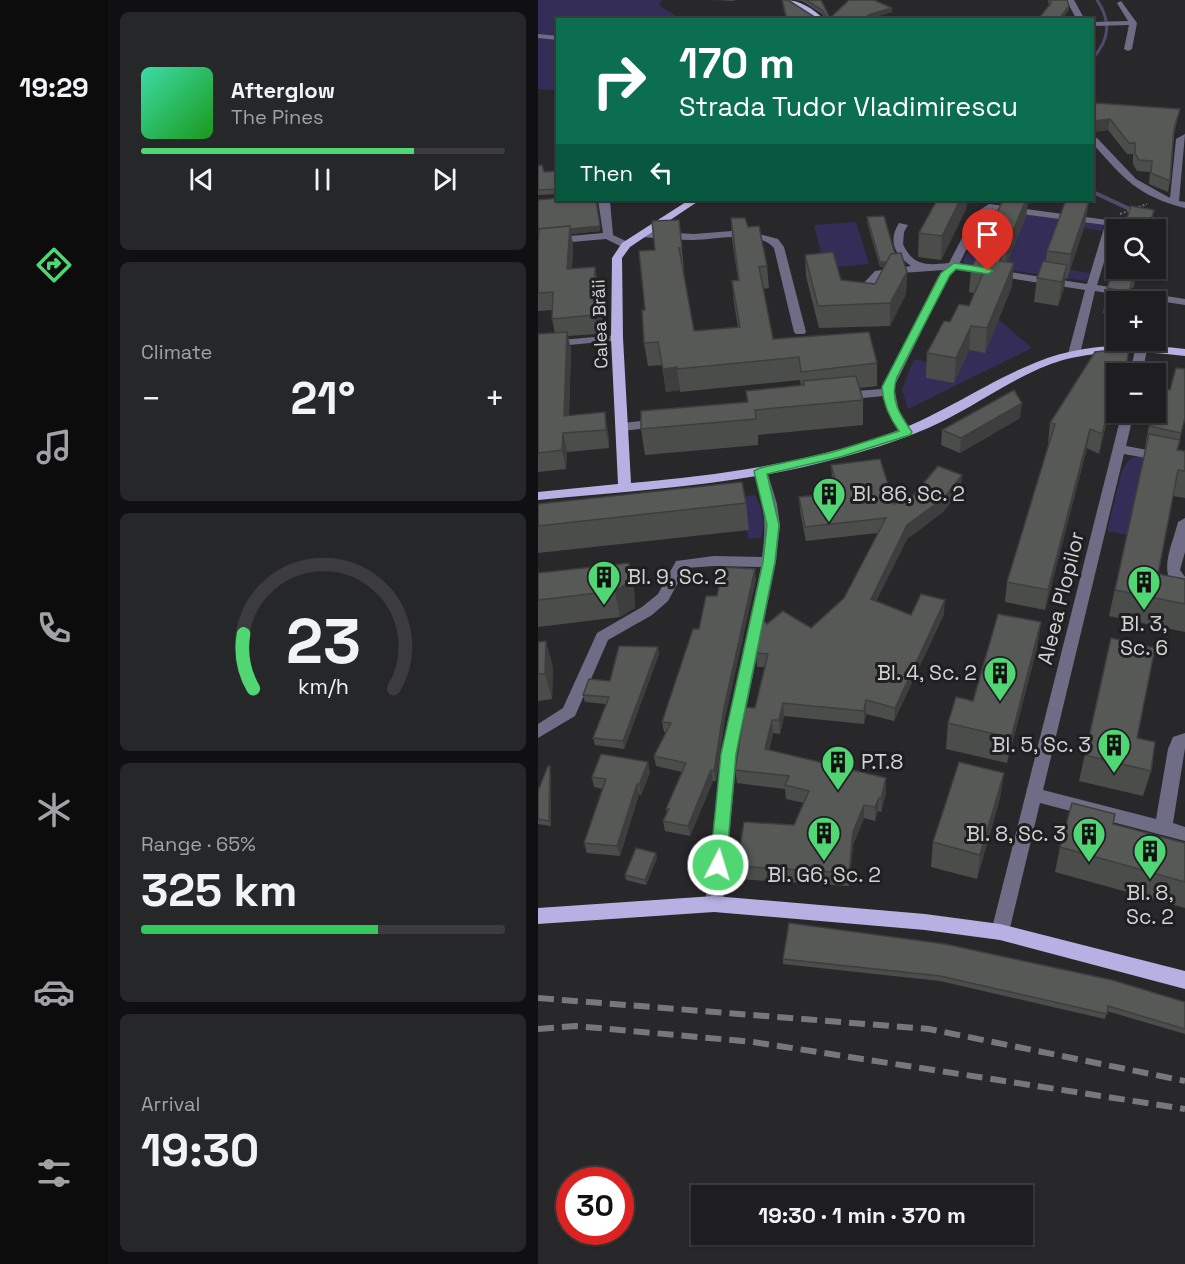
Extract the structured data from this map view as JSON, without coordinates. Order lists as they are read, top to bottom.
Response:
{
  "streets": {
    "main road": ["Calea Brăii"],
    "street": ["Aleea Plopilor"]
  },
  "places": {
    "building": [
      "Bl. 86, Sc. 2",
      "Bl. 9, Sc. 2",
      "Bl. 3, Sc. 6",
      "Bl. 4, Sc. 2",
      "Bl. 5, Sc. 3",
      "P.T.8",
      "Bl. G6, Sc. 2",
      "Bl. 8, Sc. 3",
      "Bl. 8, Sc. 2"
    ]
  },
  "page": {
    "tabs": "19:29",
    "turn": ["170 m", "Strada Tudor Vladimirescu"],
    "song": ["Afterglow", "The Pines"],
    "then": "Then",
    "map_buttons": ["+", "−"],
    "tile": [
      "Climate",
      ["Range · 65%", "325 km"],
      ["Arrival", "19:30"]
    ],
    "heat": ["−", "21°", "+"],
    "limit": "30",
    "trip": "19:30 · 1 min · 370 m",
    "gauge": ["23", "km/h"]
  }
}
